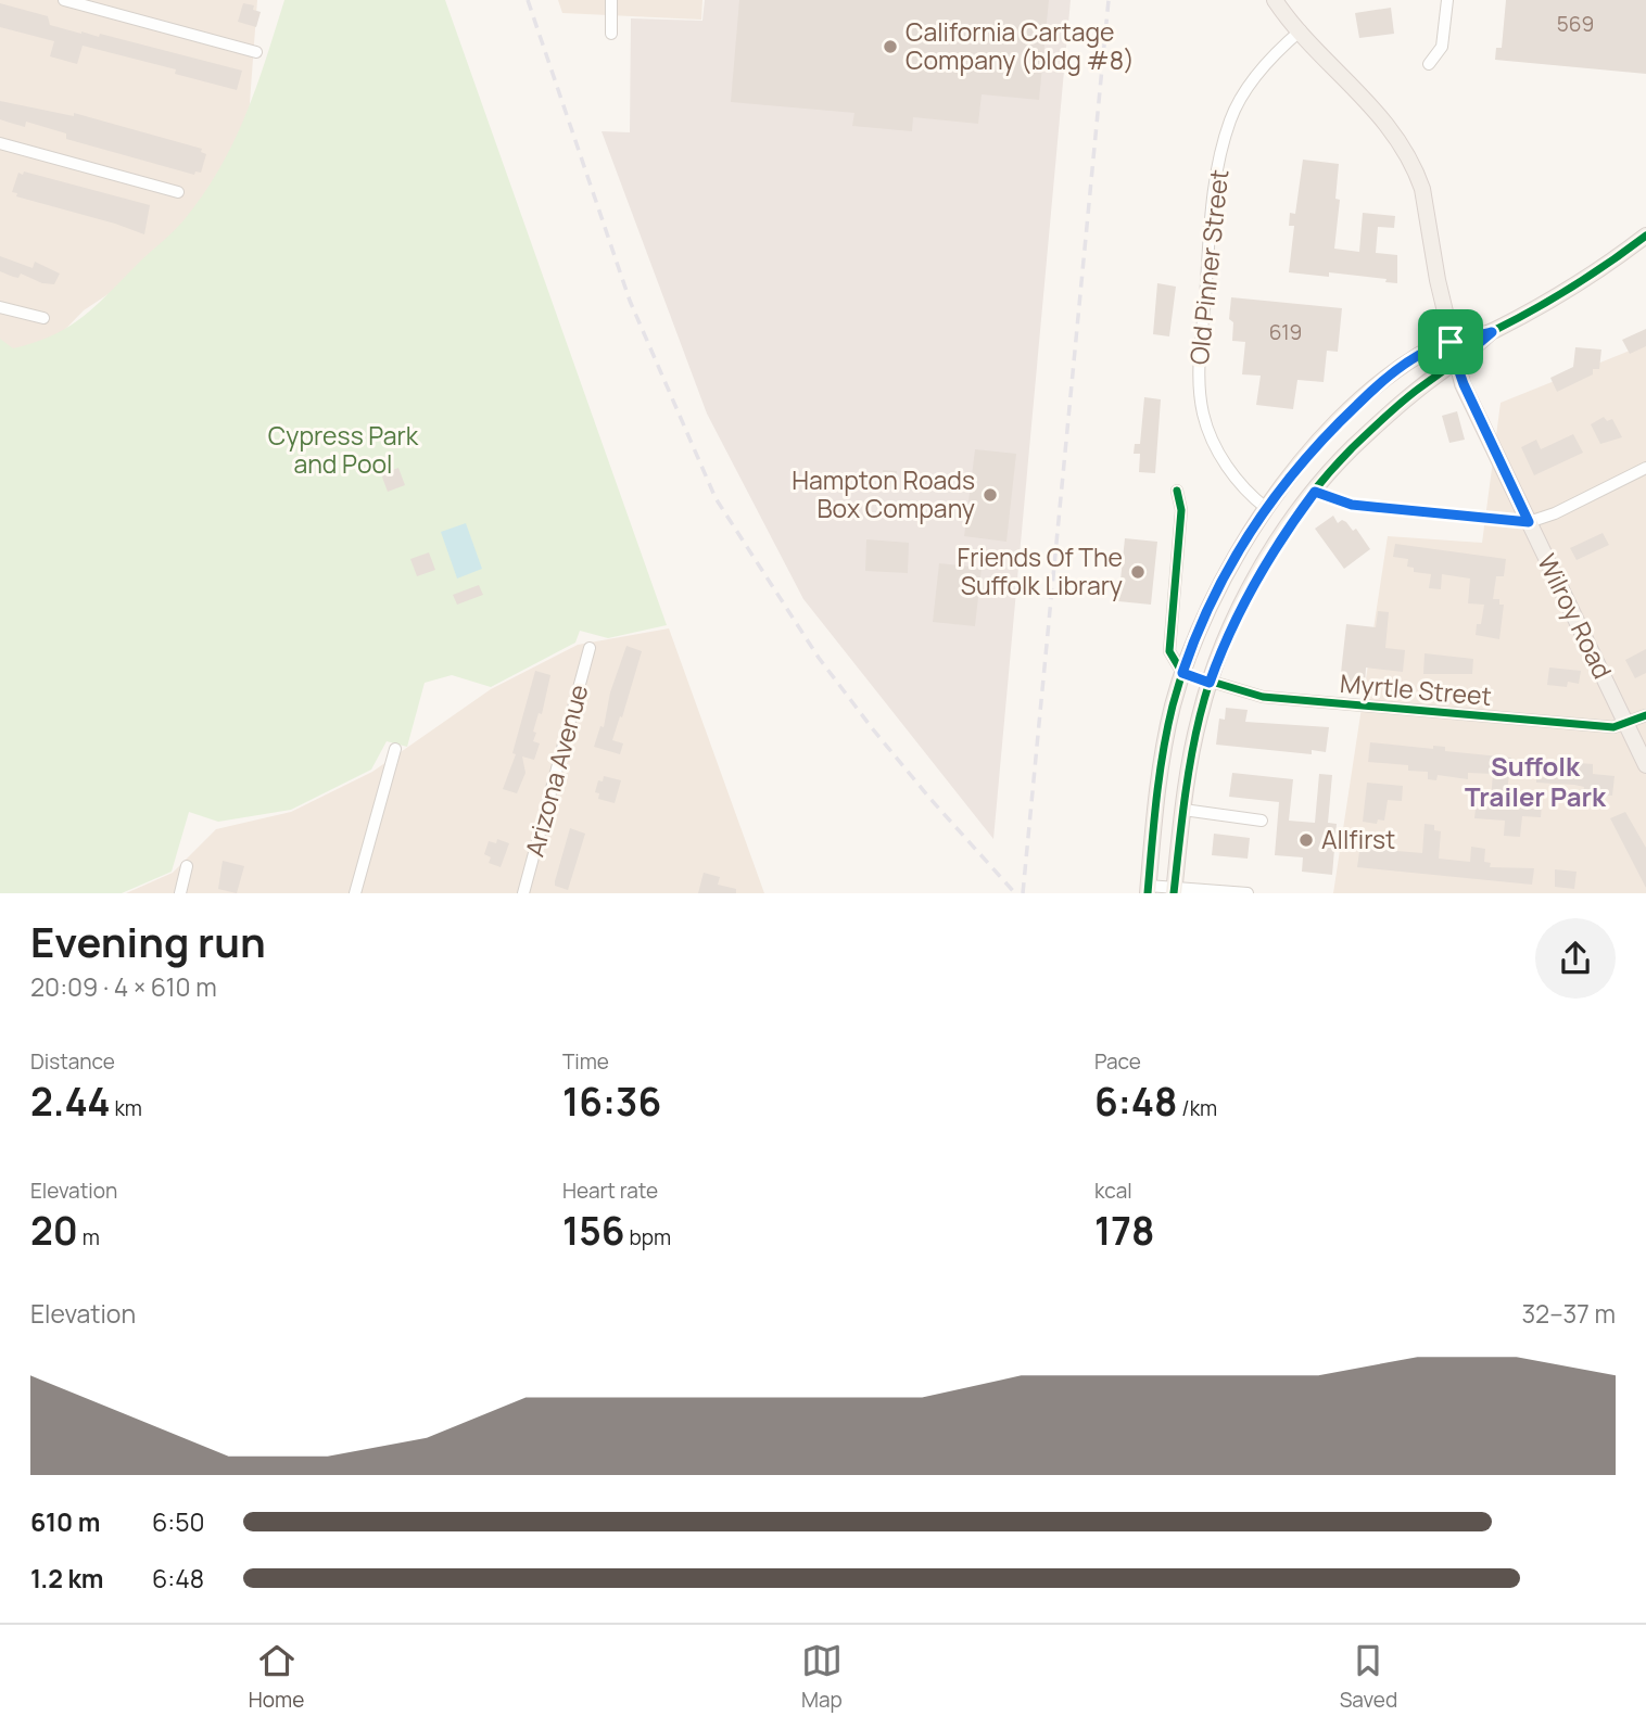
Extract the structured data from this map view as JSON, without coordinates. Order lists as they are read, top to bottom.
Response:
{
  "streets": {
    "main road": ["Wilroy Road"],
    "street": ["Old Pinner Street", "Myrtle Street", "Arizona Avenue"]
  },
  "crossings": [
    ["Old Pinner Street", "Wilroy Road"],
    ["Wilroy Road", "Myrtle Street"]
  ],
  "districts": ["Suffolk Trailer Park"],
  "parks": ["Cypress Park and Pool"],
  "places": [
    "California Cartage Company (bldg #8)",
    "Hampton Roads Box Company",
    "Friends Of The Suffolk Library",
    "Allfirst"
  ],
  "house_numbers": ["569", "619"],
  "page": {
    "heading": ["Evening run", "20:09 · 4 × 610 m"],
    "stats": [
      ["Distance", "2.44 km"],
      ["Time", "16:36"],
      ["Pace", "6:48 /km"],
      ["Elevation", "20 m"],
      ["Heart rate", "156 bpm"],
      ["kcal", "178"]
    ],
    "chart": ["Elevation", "32–37 m"],
    "list": [
      {
        "name": "610 m",
        "note": "6:50"
      },
      {
        "name": "1.2 km",
        "note": "6:48"
      }
    ],
    "tabs": ["Home", "Map", "Saved"]
  }
}
